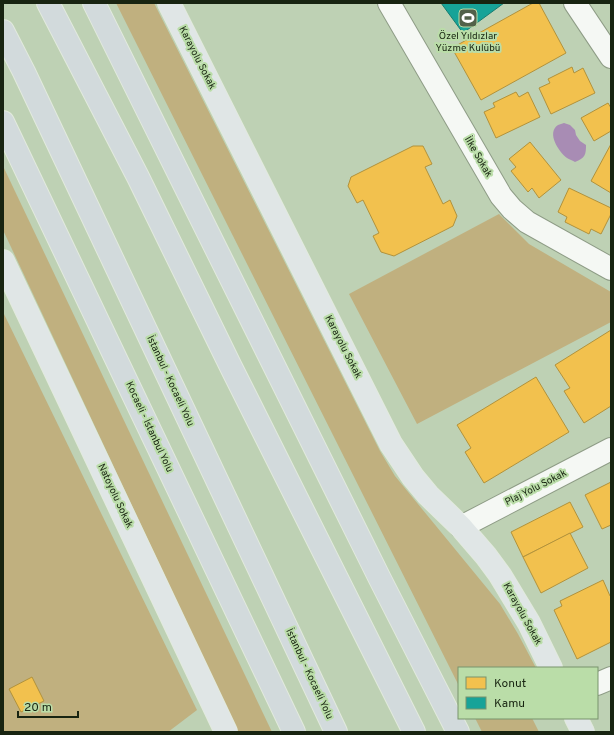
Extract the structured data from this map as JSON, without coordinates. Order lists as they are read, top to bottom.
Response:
{
  "streets": {
    "highway": ["İstanbul - Kocaeli Yolu", "Kocaeli - İstanbul Yolu"],
    "main road": ["Karayolu Sokak", "Natoyolu Sokak"],
    "street": ["İlke Sokak", "Plaj Yolu Sokak"]
  },
  "crossings": [
    ["Karayolu Sokak", "Plaj Yolu Sokak"]
  ],
  "places": {
    "sports": ["Özel Yıldızlar Yüzme Kulübü"]
  },
  "legend": ["Konut", "Kamu"],
  "scale_bar": "20 m"
}
